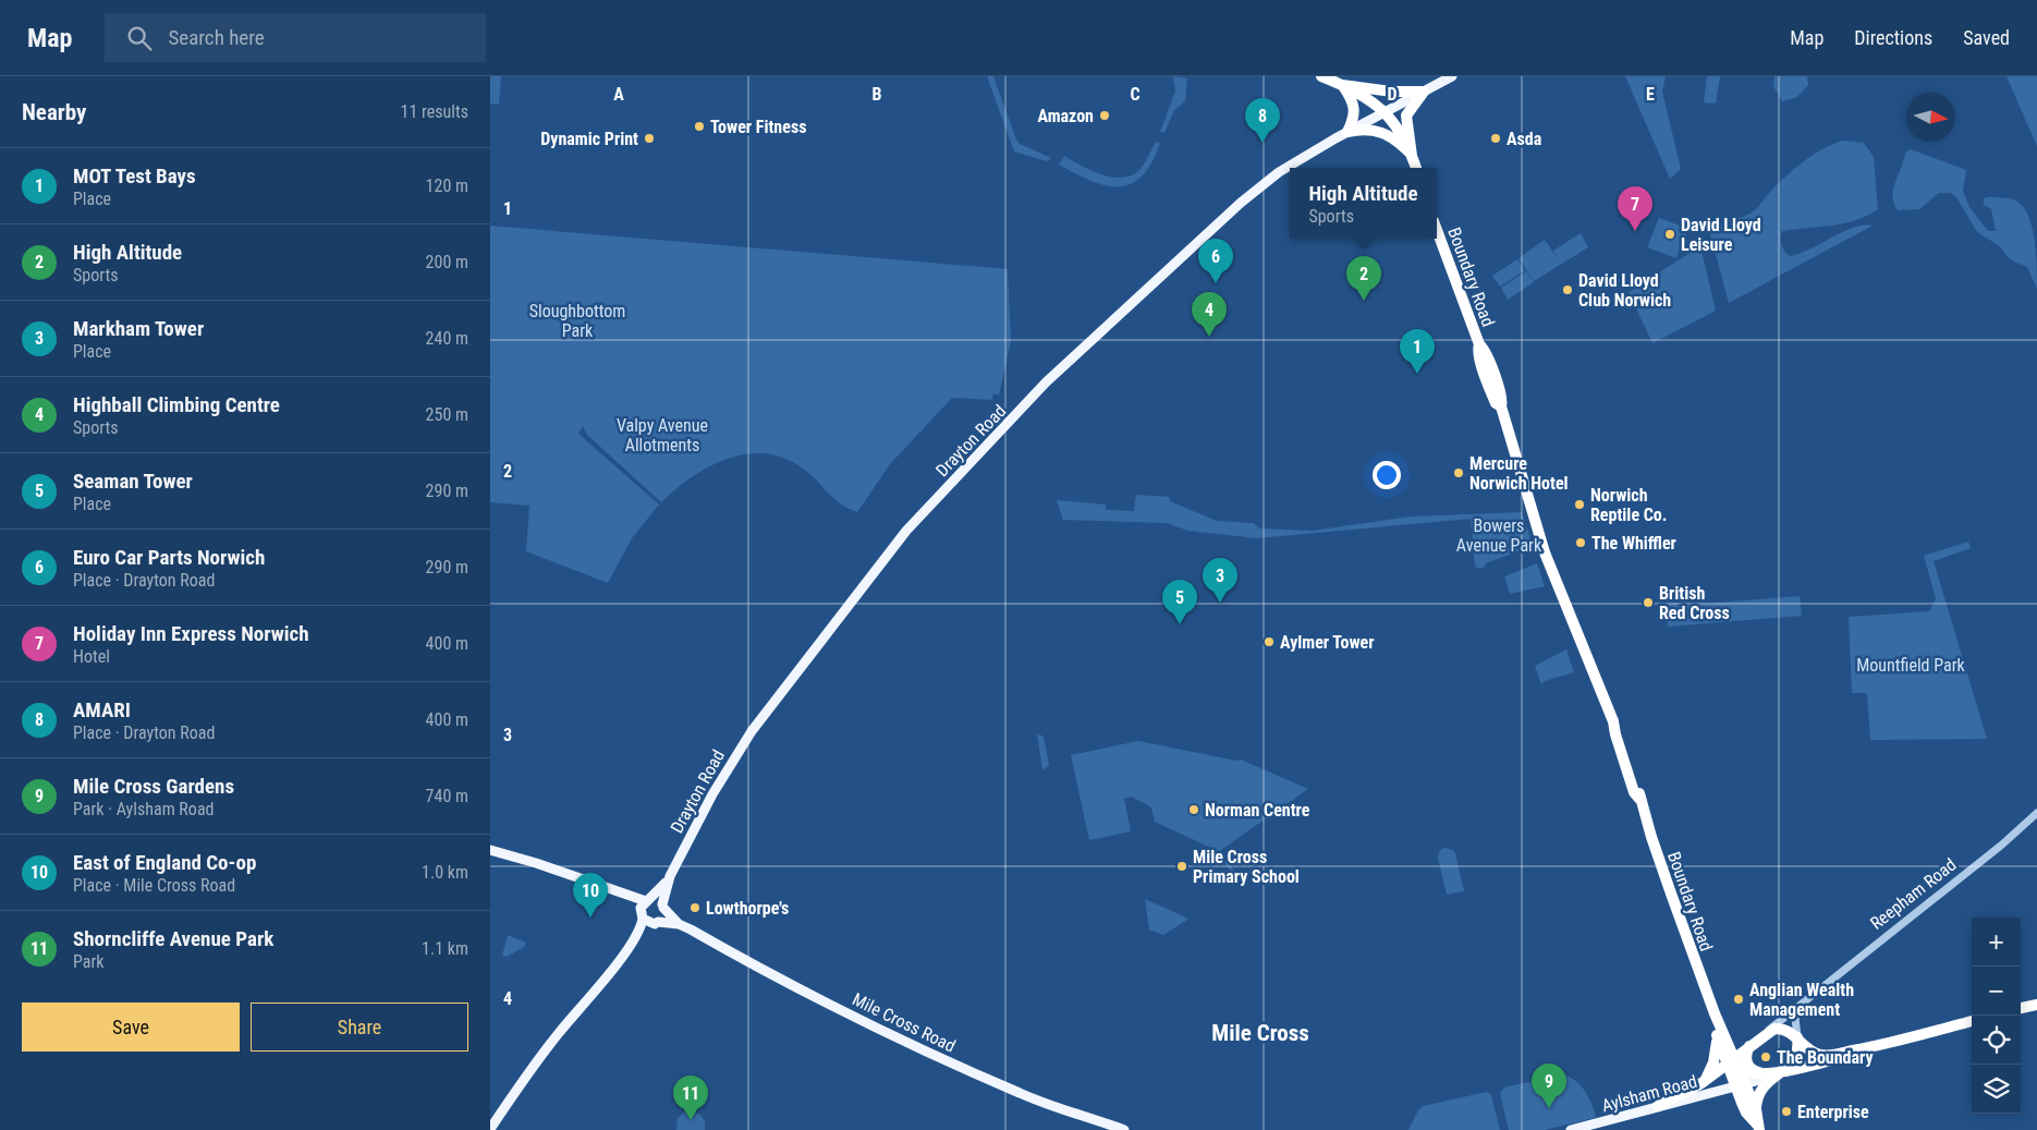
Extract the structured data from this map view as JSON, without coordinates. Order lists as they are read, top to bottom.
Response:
{
  "streets": {
    "highway": ["Boundary Road", "Reepham Road"],
    "main road": ["Drayton Road", "Mile Cross Road", "Aylsham Road"]
  },
  "crossings": [
    ["Boundary Road", "Reepham Road"],
    ["Boundary Road", "Aylsham Road"],
    ["Drayton Road", "Mile Cross Road"],
    ["Reepham Road", "Aylsham Road"]
  ],
  "districts": ["Mile Cross"],
  "parks": [
    "Sloughbottom Park",
    "Valpy Avenue Allotments",
    "Bowers Avenue Park",
    "Mountfield Park"
  ],
  "places": [
    "Amazon",
    "Tower Fitness",
    "Dynamic Print",
    "Asda",
    "David Lloyd Leisure",
    "David Lloyd Club Norwich",
    "Mercure Norwich Hotel",
    "Norwich Reptile Co.",
    "The Whiffler",
    "British Red Cross",
    "Aylmer Tower",
    "Norman Centre",
    "Mile Cross Primary School",
    "Lowthorpe's",
    "Anglian Wealth Management",
    "The Boundary",
    "Enterprise"
  ],
  "north": "right",
  "page": {
    "header": "Map",
    "search": "Search here",
    "nav": ["Map", "Directions", "Saved"],
    "heading": ["Nearby", "11 results"],
    "pins": [
      "8",
      "7",
      "6",
      "2",
      "4",
      "1",
      "3",
      "5",
      "10",
      "9",
      "11"
    ],
    "list": [
      {
        "mark": "1",
        "name": "MOT Test Bays",
        "note": "Place",
        "value": "120 m"
      },
      {
        "mark": "2",
        "name": "High Altitude",
        "note": "Sports",
        "value": "200 m"
      },
      {
        "mark": "3",
        "name": "Markham Tower",
        "note": "Place",
        "value": "240 m"
      },
      {
        "mark": "4",
        "name": "Highball Climbing Centre",
        "note": "Sports",
        "value": "250 m"
      },
      {
        "mark": "5",
        "name": "Seaman Tower",
        "note": "Place",
        "value": "290 m"
      },
      {
        "mark": "6",
        "name": "Euro Car Parts Norwich",
        "note": "Place · Drayton Road",
        "value": "290 m"
      },
      {
        "mark": "7",
        "name": "Holiday Inn Express Norwich",
        "note": "Hotel",
        "value": "400 m"
      },
      {
        "mark": "8",
        "name": "AMARI",
        "note": "Place · Drayton Road",
        "value": "400 m"
      },
      {
        "mark": "9",
        "name": "Mile Cross Gardens",
        "note": "Park · Aylsham Road",
        "value": "740 m"
      },
      {
        "mark": "10",
        "name": "East of England Co-op",
        "note": "Place · Mile Cross Road",
        "value": "1.0 km"
      },
      {
        "mark": "11",
        "name": "Shorncliffe Avenue Park",
        "note": "Park",
        "value": "1.1 km"
      }
    ],
    "popup": ["High Altitude", "Sports"],
    "map_buttons": ["+", "−"],
    "buttons": ["Save", "Share"]
  },
  "grid": {
    "columns": [
      "A",
      "B",
      "C",
      "D",
      "E"
    ],
    "rows": [
      "1",
      "2",
      "3",
      "4"
    ]
  }
}
